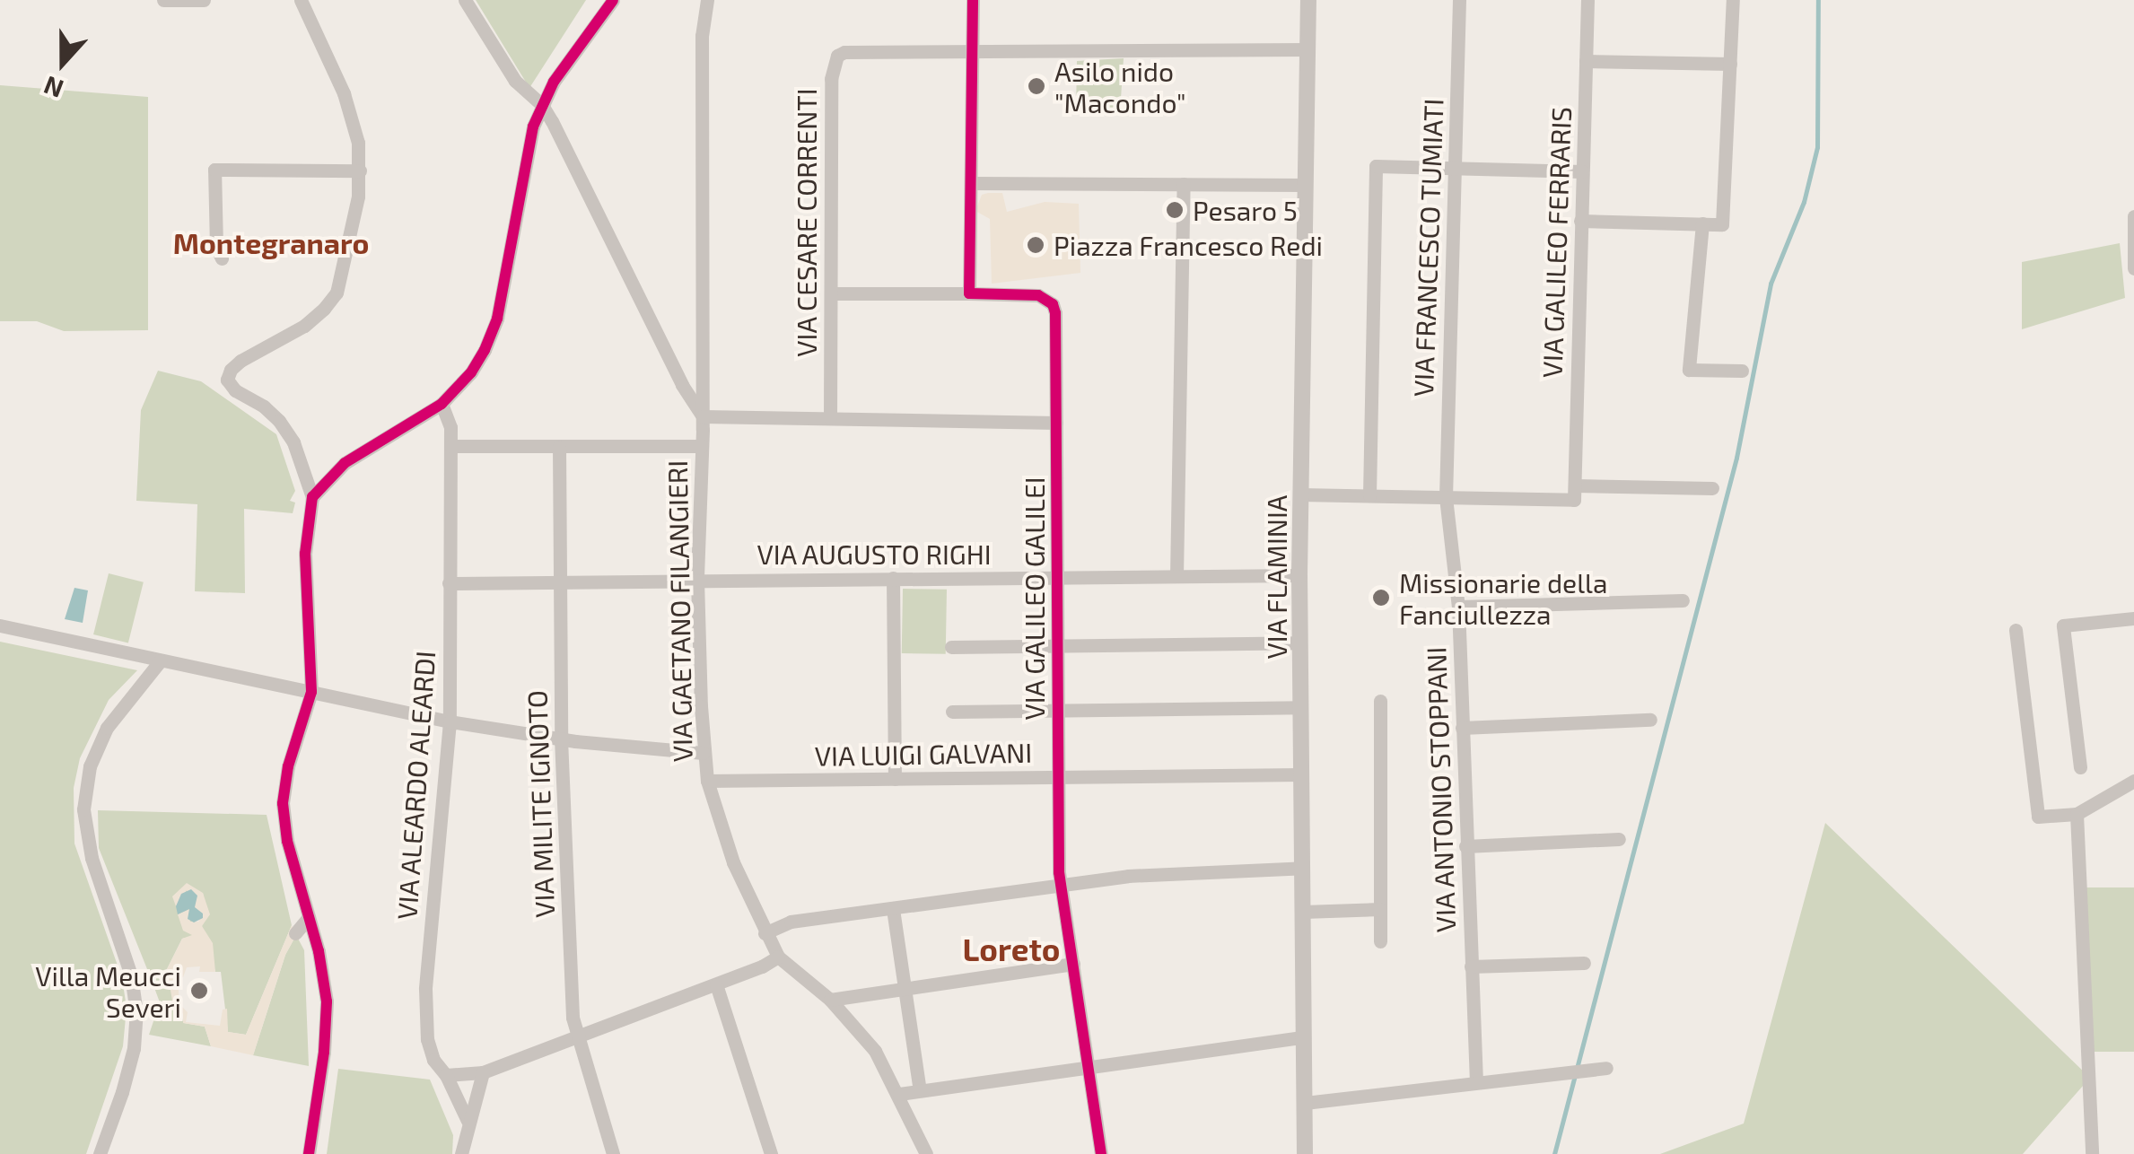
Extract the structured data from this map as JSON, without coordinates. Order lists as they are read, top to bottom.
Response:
{
  "streets": {
    "street": [
      "VIA CESARE CORRENTI",
      "VIA GALILEO FERRARIS",
      "VIA FRANCESCO TUMIATI",
      "VIA AUGUSTO RIGHI",
      "VIA FLAMINIA",
      "VIA GALILEO GALILEI",
      "VIA GAETANO FILANGIERI",
      "VIA LUIGI GALVANI",
      "VIA ALEARDO ALEARDI",
      "VIA ANTONIO STOPPANI",
      "VIA MILITE IGNOTO"
    ]
  },
  "crossings": [
    ["VIA FRANCESCO TUMIATI", "VIA ANTONIO STOPPANI"],
    ["VIA AUGUSTO RIGHI", "VIA FLAMINIA"],
    ["VIA AUGUSTO RIGHI", "VIA GALILEO GALILEI"],
    ["VIA AUGUSTO RIGHI", "VIA GAETANO FILANGIERI"],
    ["VIA AUGUSTO RIGHI", "VIA ALEARDO ALEARDI"],
    ["VIA AUGUSTO RIGHI", "VIA MILITE IGNOTO"],
    ["VIA FLAMINIA", "VIA LUIGI GALVANI"],
    ["VIA GALILEO GALILEI", "VIA LUIGI GALVANI"],
    ["VIA GAETANO FILANGIERI", "VIA LUIGI GALVANI"]
  ],
  "districts": ["Montegranaro", "Loreto"],
  "places": [
    "Asilo nido \"Macondo\"",
    "Pesaro 5",
    "Piazza Francesco Redi",
    "Missionarie della Fanciullezza",
    "Villa Meucci Severi"
  ],
  "north": "bottom"
}
